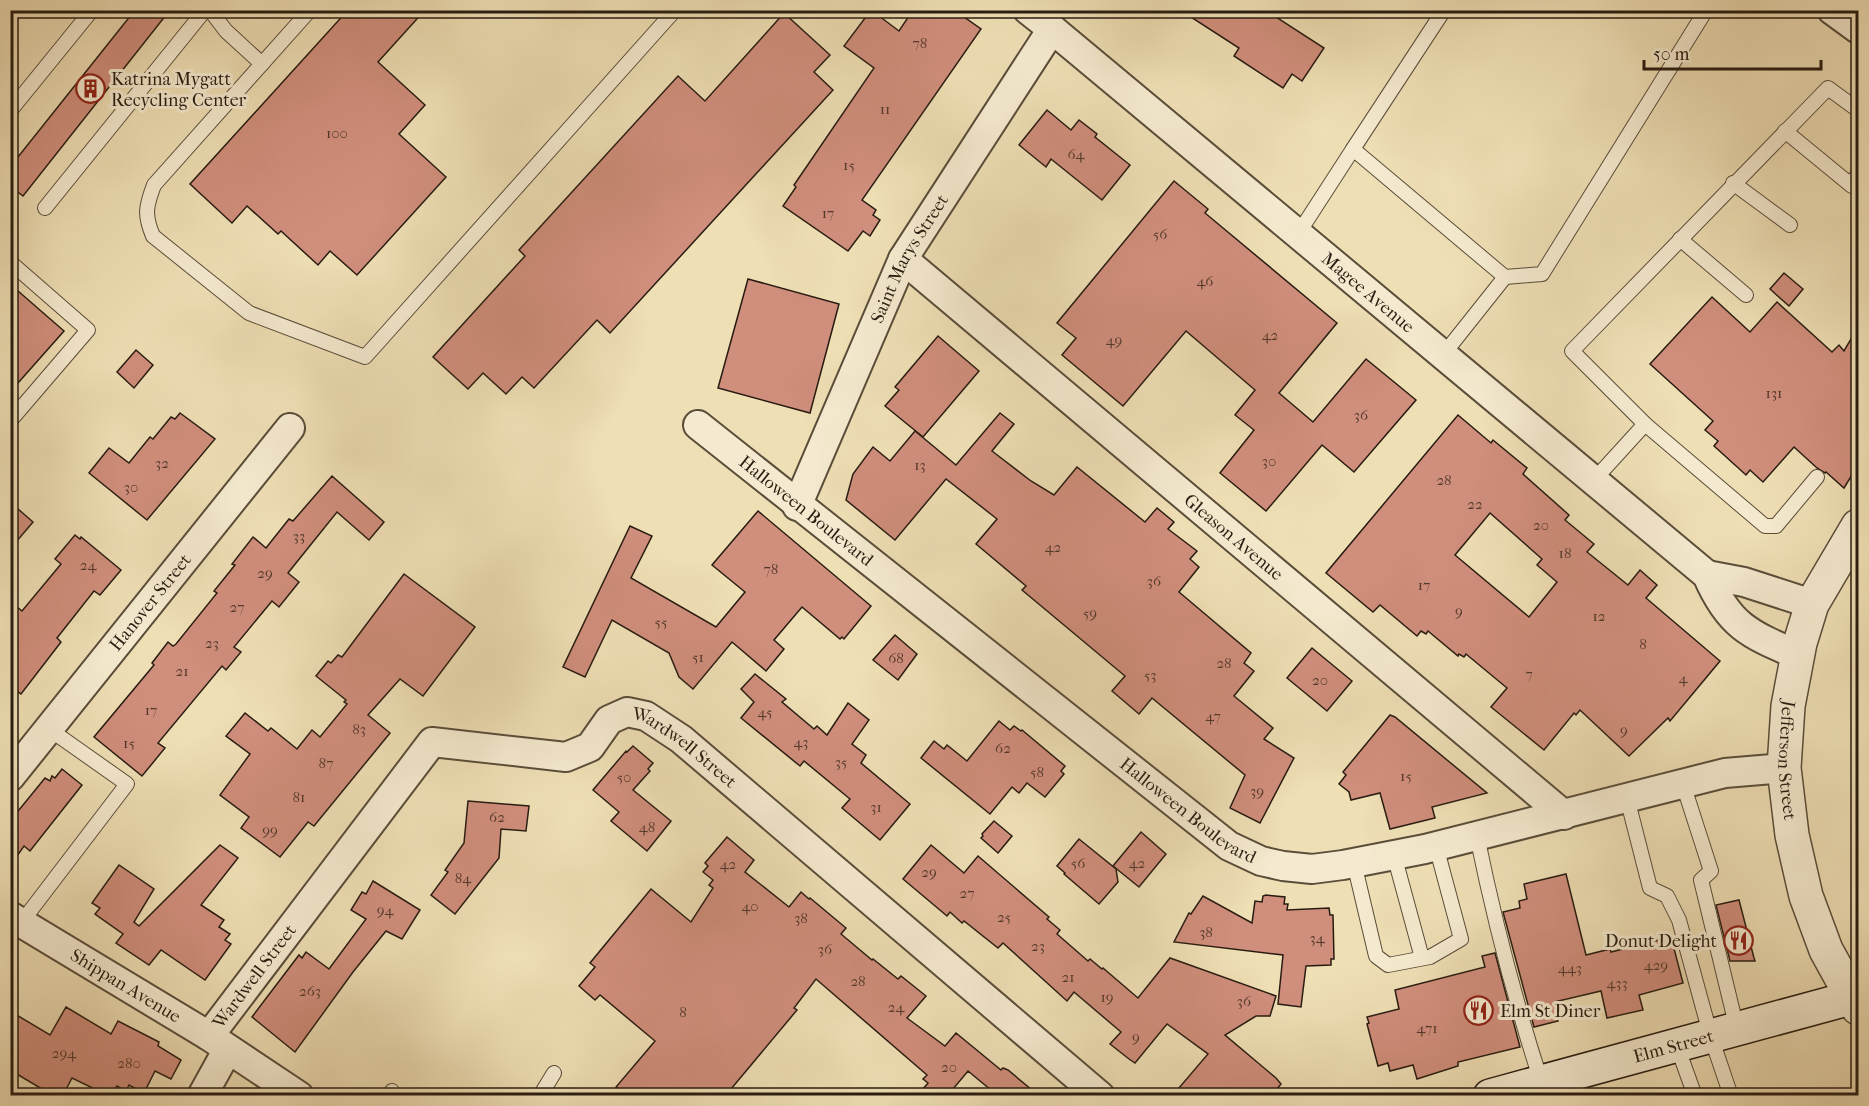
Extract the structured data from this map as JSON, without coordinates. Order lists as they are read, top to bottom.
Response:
{
  "streets": {
    "street": [
      "Saint Marys Street",
      "Magee Avenue",
      "Halloween Boulevard",
      "Gleason Avenue",
      "Hanover Street",
      "Wardwell Street",
      "Jefferson Street",
      "Shippan Avenue",
      "Elm Street"
    ]
  },
  "crossings": [
    ["Saint Marys Street", "Magee Avenue"],
    ["Saint Marys Street", "Halloween Boulevard"],
    ["Saint Marys Street", "Gleason Avenue"],
    ["Magee Avenue", "Jefferson Street"],
    ["Halloween Boulevard", "Gleason Avenue"],
    ["Halloween Boulevard", "Jefferson Street"],
    ["Wardwell Street", "Shippan Avenue"],
    ["Jefferson Street", "Elm Street"]
  ],
  "places": {
    "building": ["Katrina Mygatt Recycling Center"],
    "restaurant": ["Donut Delight", "Elm St Diner"]
  },
  "house_numbers": [
    "78",
    "11",
    "100",
    "64",
    "15",
    "17",
    "56",
    "46",
    "42",
    "49",
    "131",
    "36",
    "30",
    "32",
    "13",
    "28",
    "30",
    "22",
    "20",
    "33",
    "42",
    "18",
    "24",
    "78",
    "29",
    "36",
    "17",
    "27",
    "9",
    "59",
    "12",
    "55",
    "23",
    "8",
    "51",
    "68",
    "28",
    "21",
    "7",
    "53",
    "4",
    "20",
    "17",
    "45",
    "47",
    "83",
    "9",
    "43",
    "15",
    "62",
    "35",
    "87",
    "58",
    "15",
    "50",
    "39",
    "81",
    "31",
    "62",
    "48",
    "99",
    "56",
    "42",
    "42",
    "29",
    "84",
    "27",
    "40",
    "94",
    "25",
    "38",
    "38",
    "34",
    "23",
    "36",
    "429",
    "443",
    "21",
    "28",
    "433",
    "263",
    "19",
    "36",
    "24",
    "8",
    "471",
    "9",
    "294",
    "280",
    "20"
  ],
  "scale_bar": "50 m"
}
